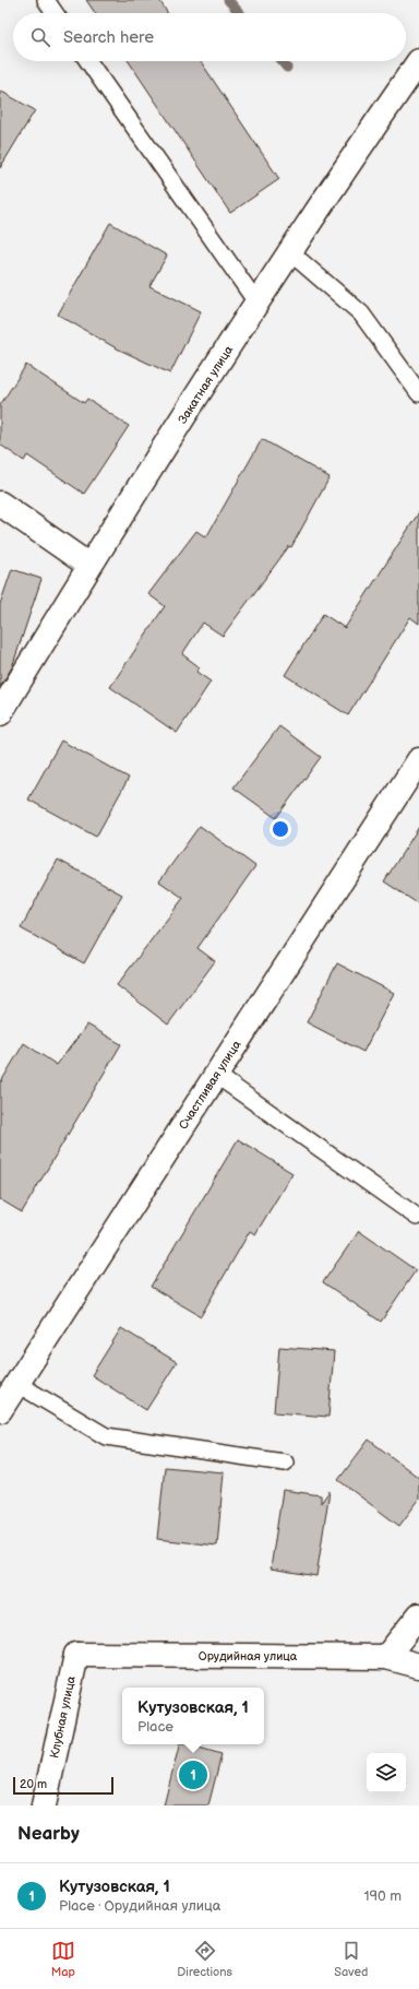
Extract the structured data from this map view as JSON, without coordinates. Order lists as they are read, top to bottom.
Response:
{
  "streets": {
    "street": [
      "Закатная улица",
      "Счастливая улица",
      "Орудийная улица",
      "Клубная улица"
    ]
  },
  "crossings": [
    ["Орудийная улица", "Клубная улица"]
  ],
  "scale_bar": "20 m",
  "page": {
    "search": "Search here",
    "popup": ["Кутузовская, 1", "Place"],
    "pins": "1",
    "scale": "20 m",
    "heading": "Nearby",
    "list": [
      {
        "mark": "1",
        "name": "Кутузовская, 1",
        "note": "Place · Орудийная улица",
        "value": "190 m"
      }
    ],
    "nav": ["Map", "Directions", "Saved"]
  }
}
